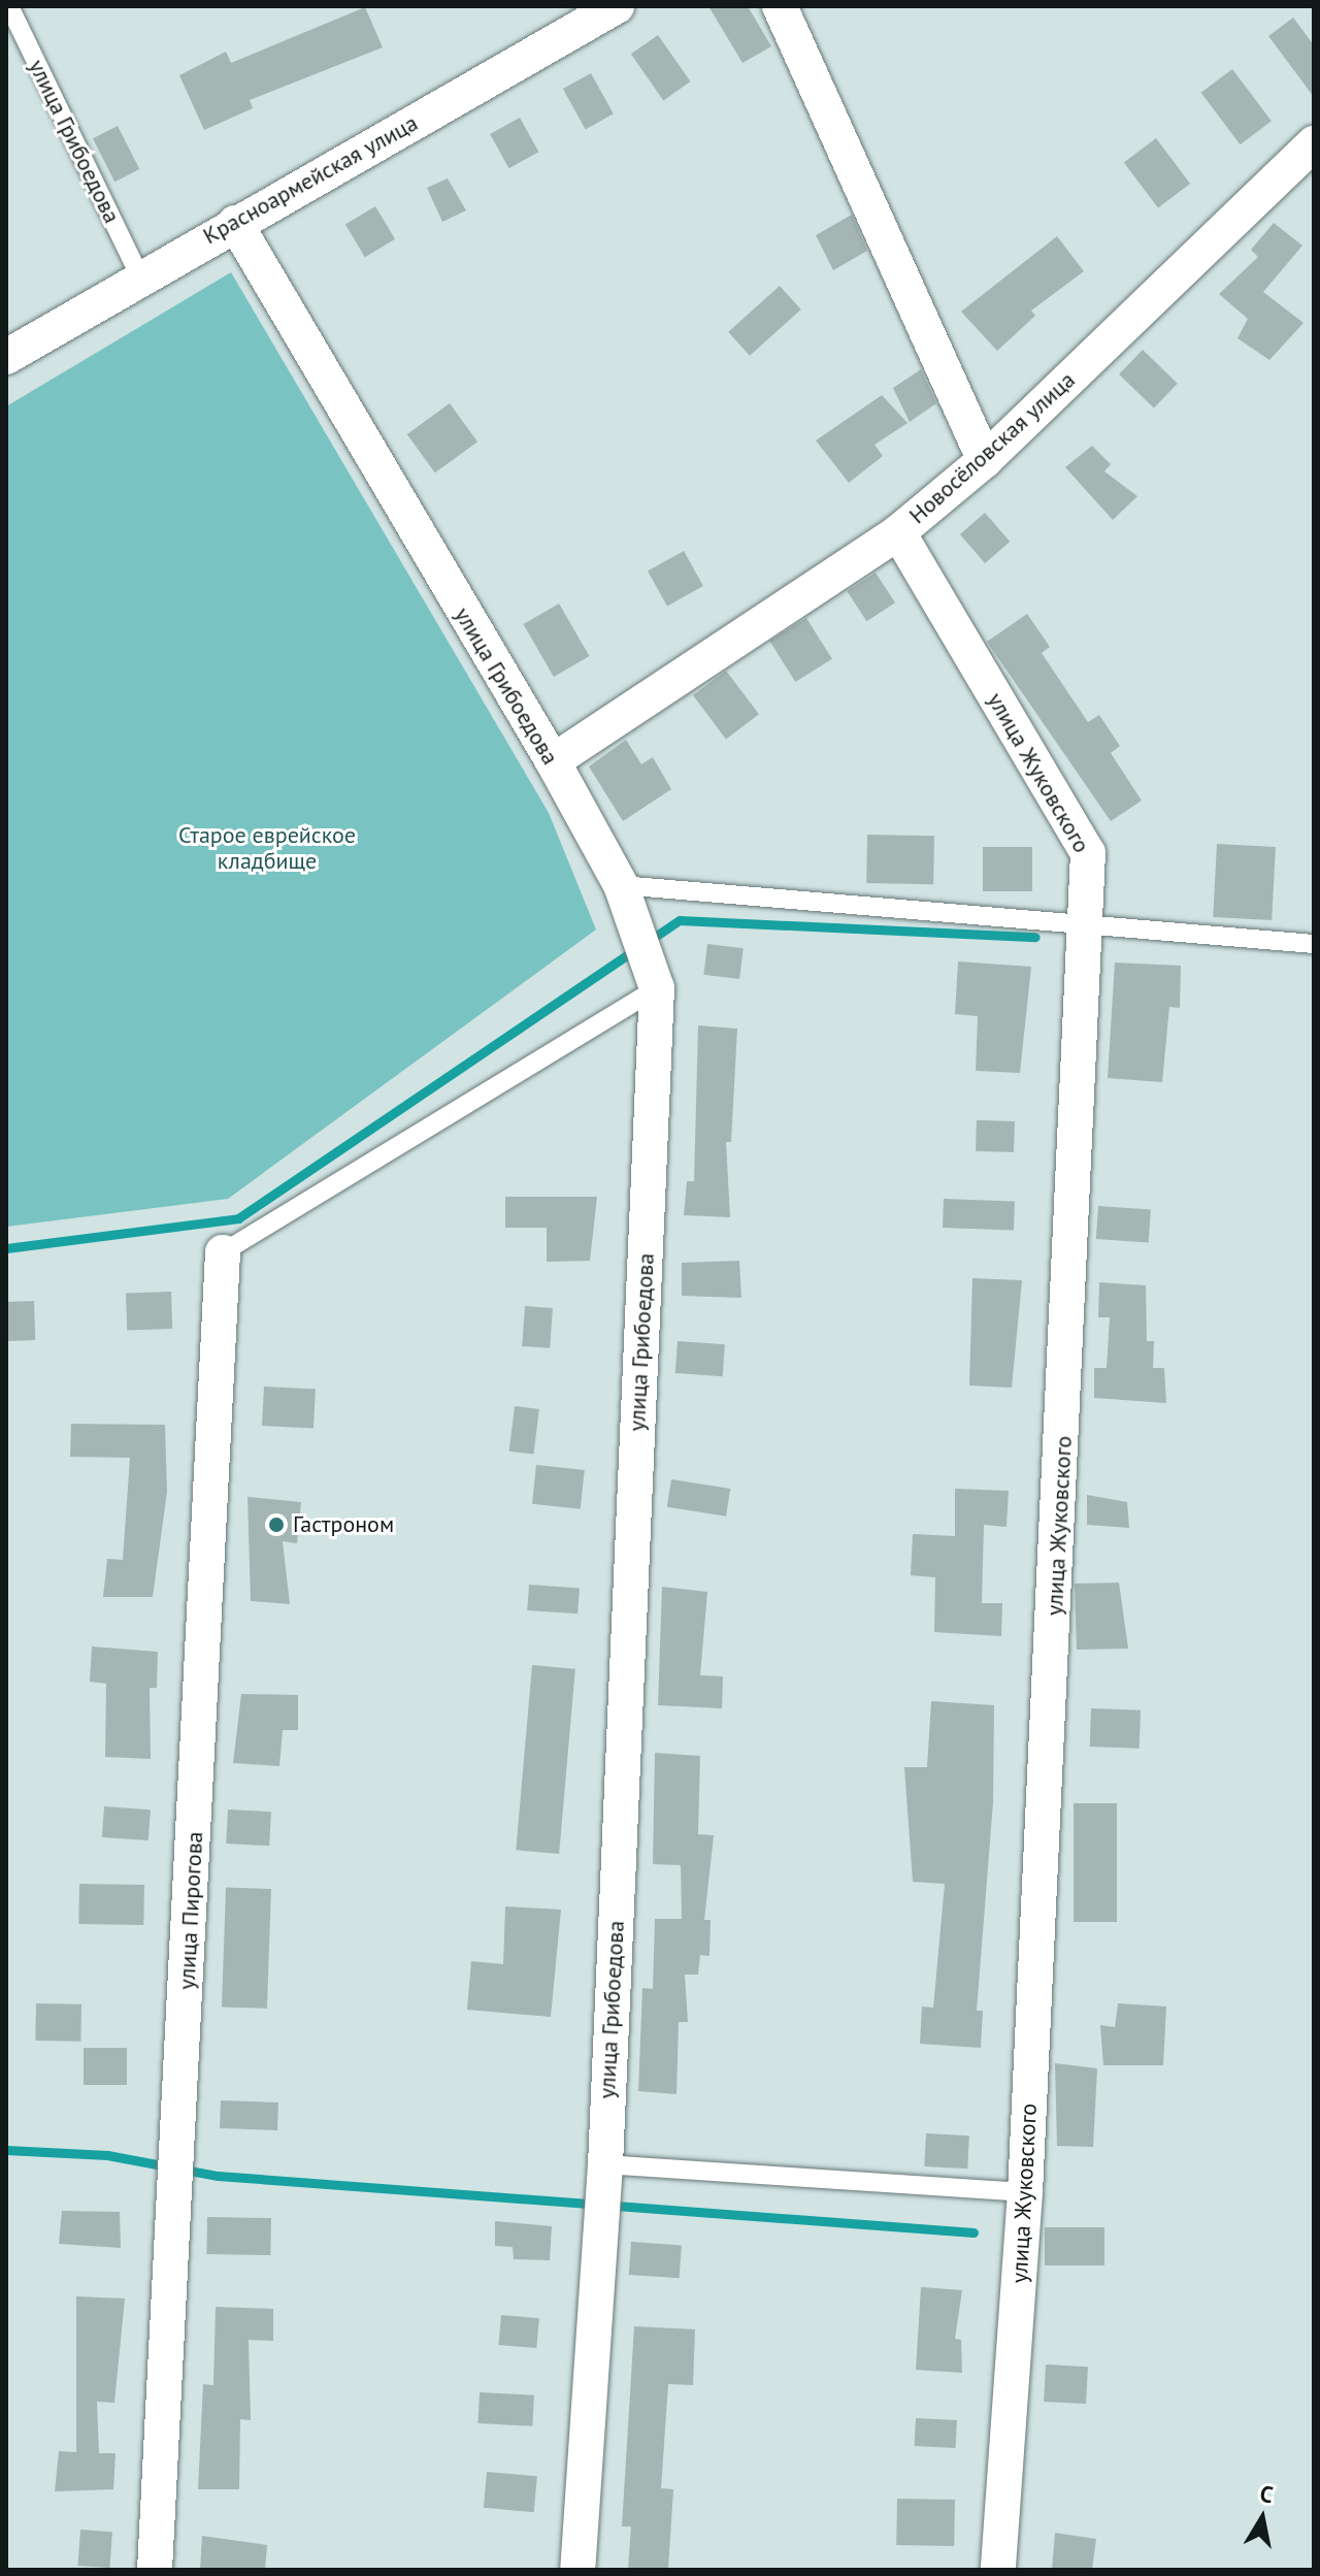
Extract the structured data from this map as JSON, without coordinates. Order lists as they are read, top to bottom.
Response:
{
  "streets": {
    "street": [
      "улица Грибоедова",
      "Красноармейская улица",
      "Новосёловская улица",
      "улица Жуковского",
      "улица Пирогова"
    ]
  },
  "crossings": [
    ["улица Грибоедова", "Красноармейская улица"],
    ["улица Грибоедова", "Новосёловская улица"],
    ["Новосёловская улица", "улица Жуковского"]
  ],
  "parks": ["Старое еврейское кладбище"],
  "places": ["Гастроном"],
  "north": "top"
}
